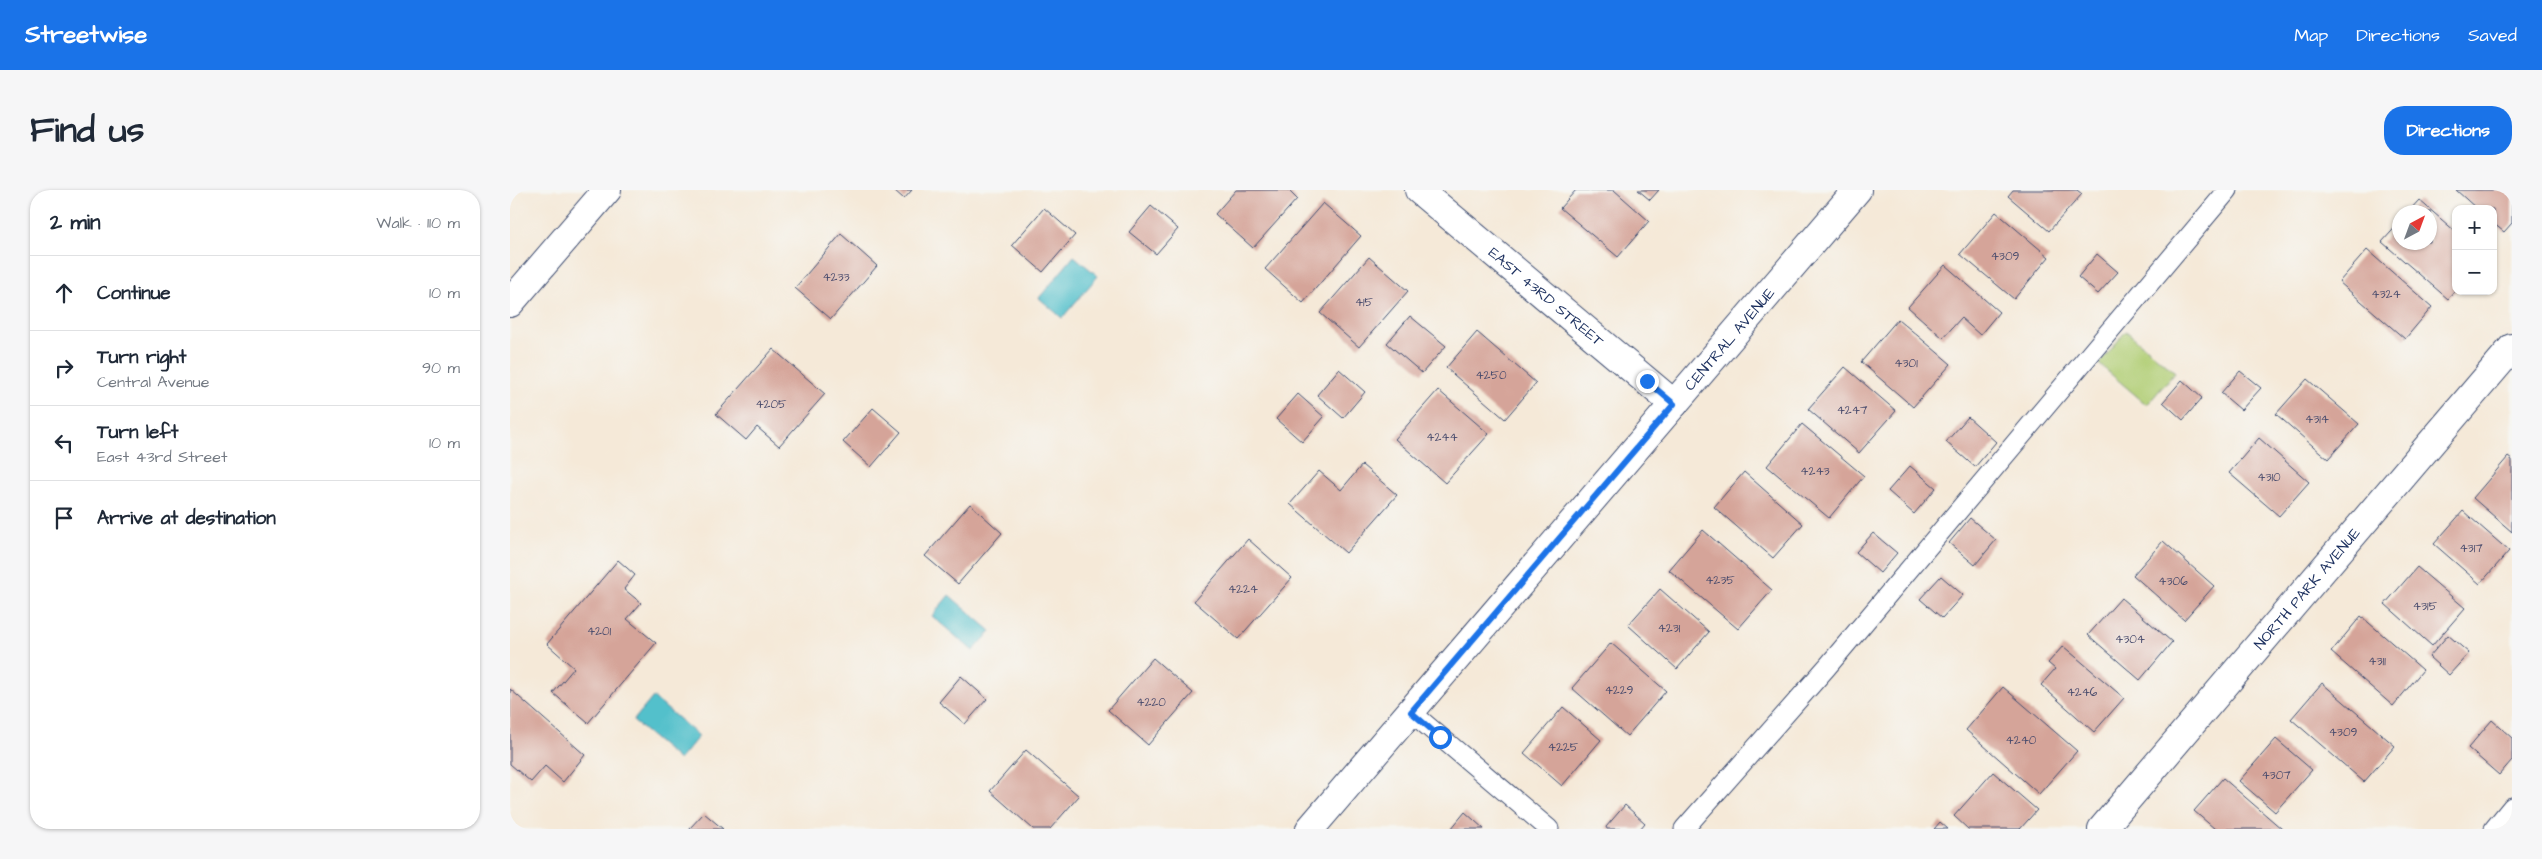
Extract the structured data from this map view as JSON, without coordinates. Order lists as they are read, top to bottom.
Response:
{
  "streets": {
    "street": ["EAST 43RD STREET", "CENTRAL AVENUE", "NORTH PARK AVENUE"]
  },
  "crossings": [
    ["EAST 43RD STREET", "CENTRAL AVENUE"]
  ],
  "house_numbers": [
    "4309",
    "4233",
    "4324",
    "415",
    "4301",
    "4250",
    "4205",
    "4247",
    "4314",
    "4244",
    "4243",
    "4310",
    "4317",
    "4235",
    "4306",
    "4224",
    "4315",
    "4231",
    "4201",
    "4304",
    "4311",
    "4229",
    "4246",
    "4220",
    "4309",
    "4240",
    "4225",
    "4307"
  ],
  "north": "top right",
  "page": {
    "header": "Streetwise",
    "nav": ["Map", "Directions", "Saved"],
    "title": "Find us",
    "buttons": "Directions",
    "heading": ["2 min", "Walk · 110 m"],
    "map_buttons": ["+", "−"],
    "list": [
      ["Continue", "10 m"],
      ["Turn right", "Central Avenue", "90 m"],
      ["Turn left", "East 43rd Street", "10 m"],
      "Arrive at destination"
    ]
  }
}
